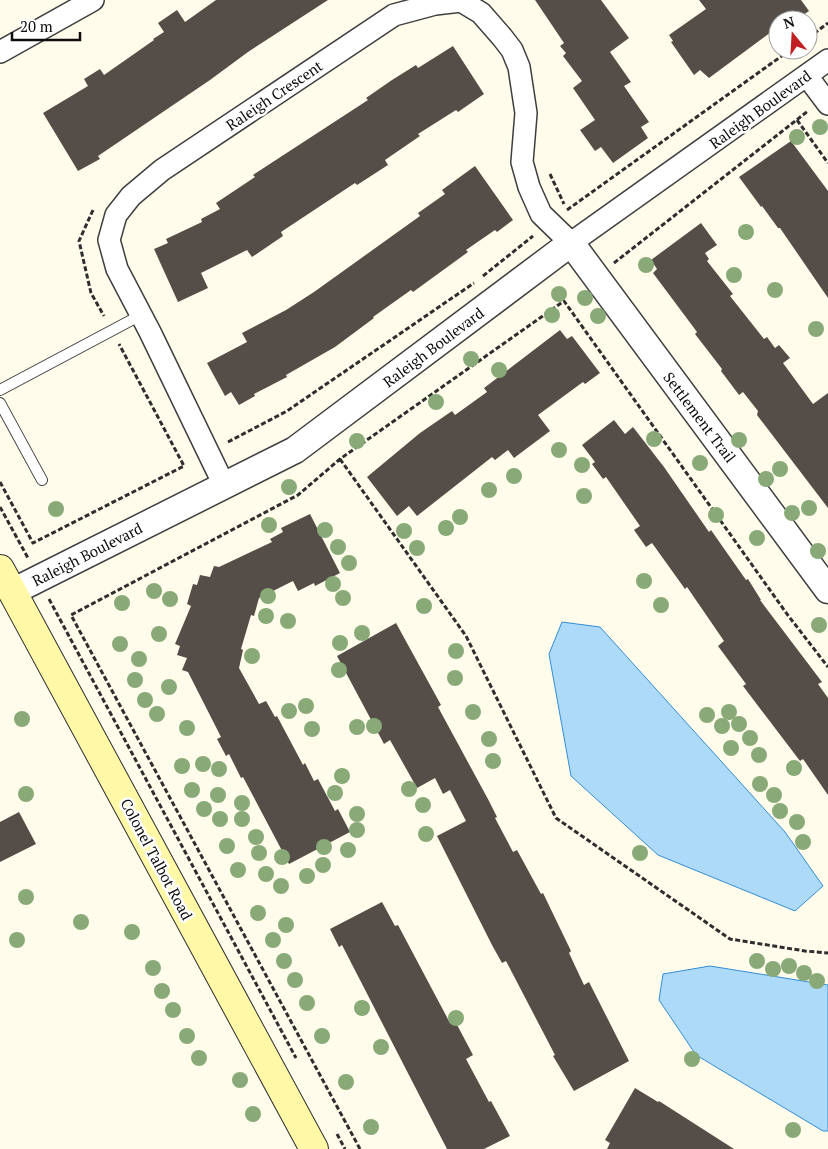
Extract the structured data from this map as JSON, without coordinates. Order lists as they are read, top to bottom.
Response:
{
  "streets": {
    "main road": ["Colonel Talbot Road"],
    "street": ["Raleigh Crescent", "Raleigh Boulevard", "Settlement Trail"]
  },
  "crossings": [
    ["Raleigh Crescent", "Raleigh Boulevard"],
    ["Raleigh Crescent", "Settlement Trail"],
    ["Raleigh Boulevard", "Settlement Trail"],
    ["Raleigh Boulevard", "Colonel Talbot Road"]
  ],
  "scale_bar": "20 m",
  "north": "top"
}
